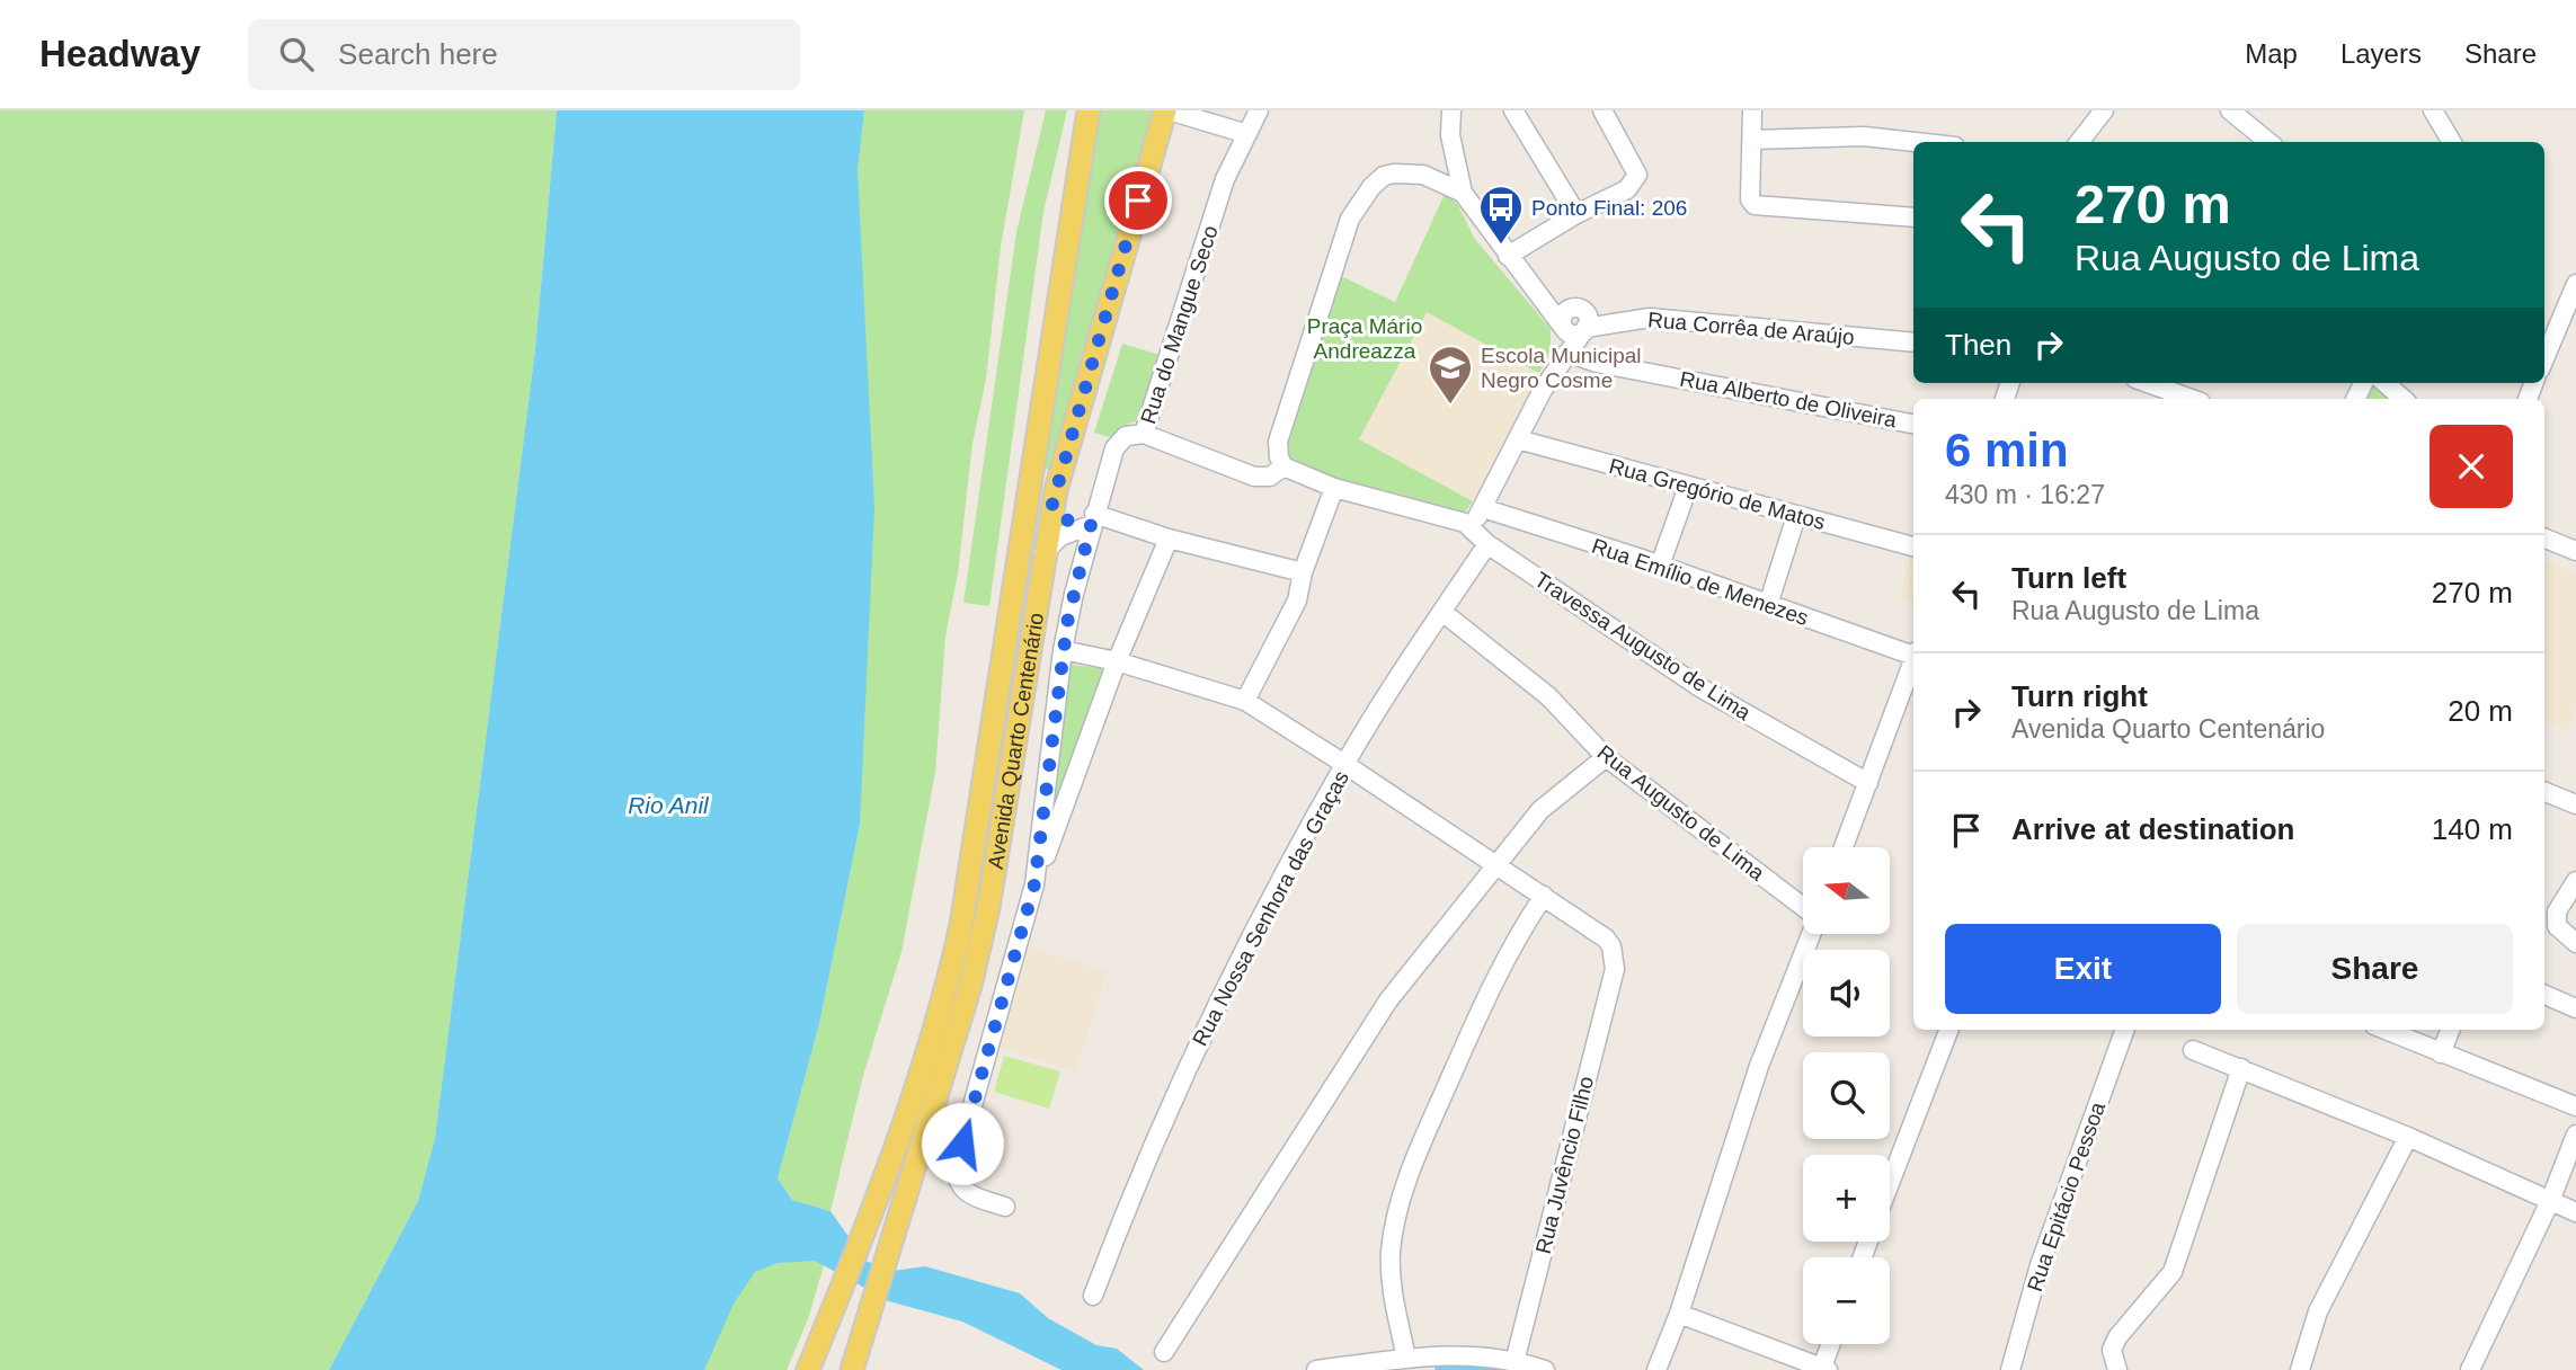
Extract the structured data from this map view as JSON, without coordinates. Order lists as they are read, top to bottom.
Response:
{
  "streets": {
    "main road": ["Avenida Quarto Centenário"],
    "street": [
      "Rua do Mangue Seco",
      "Rua Corrêa de Araújo",
      "Rua Alberto de Oliveira",
      "Rua Gregório de Matos",
      "Rua Emílio de Menezes",
      "Travessa Augusto de Lima",
      "Rua Augusto de Lima",
      "Rua Nossa Senhora das Graças",
      "Rua Juvêncio Filho",
      "Rua Epitácio Pessoa"
    ]
  },
  "crossings": [
    ["Travessa Augusto de Lima", "Rua Nossa Senhora das Graças"],
    ["Rua Augusto de Lima", "Rua Nossa Senhora das Graças"]
  ],
  "water": ["Rio Anil"],
  "parks": ["Praça Mário Andreazza"],
  "places": {
    "bus stop": ["Ponto Final: 206"],
    "school or university": ["Escola Municipal Negro Cosme"]
  },
  "north": "left",
  "page": {
    "header": "Headway",
    "search": "Search here",
    "nav": ["Map", "Layers", "Share"],
    "turn": ["270 m", "Rua Augusto de Lima"],
    "then": "Then",
    "heading": ["6 min", "430 m · 16:27"],
    "list": [
      {
        "name": "Turn left",
        "note": "Rua Augusto de Lima",
        "value": "270 m"
      },
      {
        "name": "Turn right",
        "note": "Avenida Quarto Centenário",
        "value": "20 m"
      },
      {
        "name": "Arrive at destination",
        "value": "140 m"
      }
    ],
    "map_buttons": ["+", "−"],
    "buttons": ["Exit", "Share"]
  }
}
